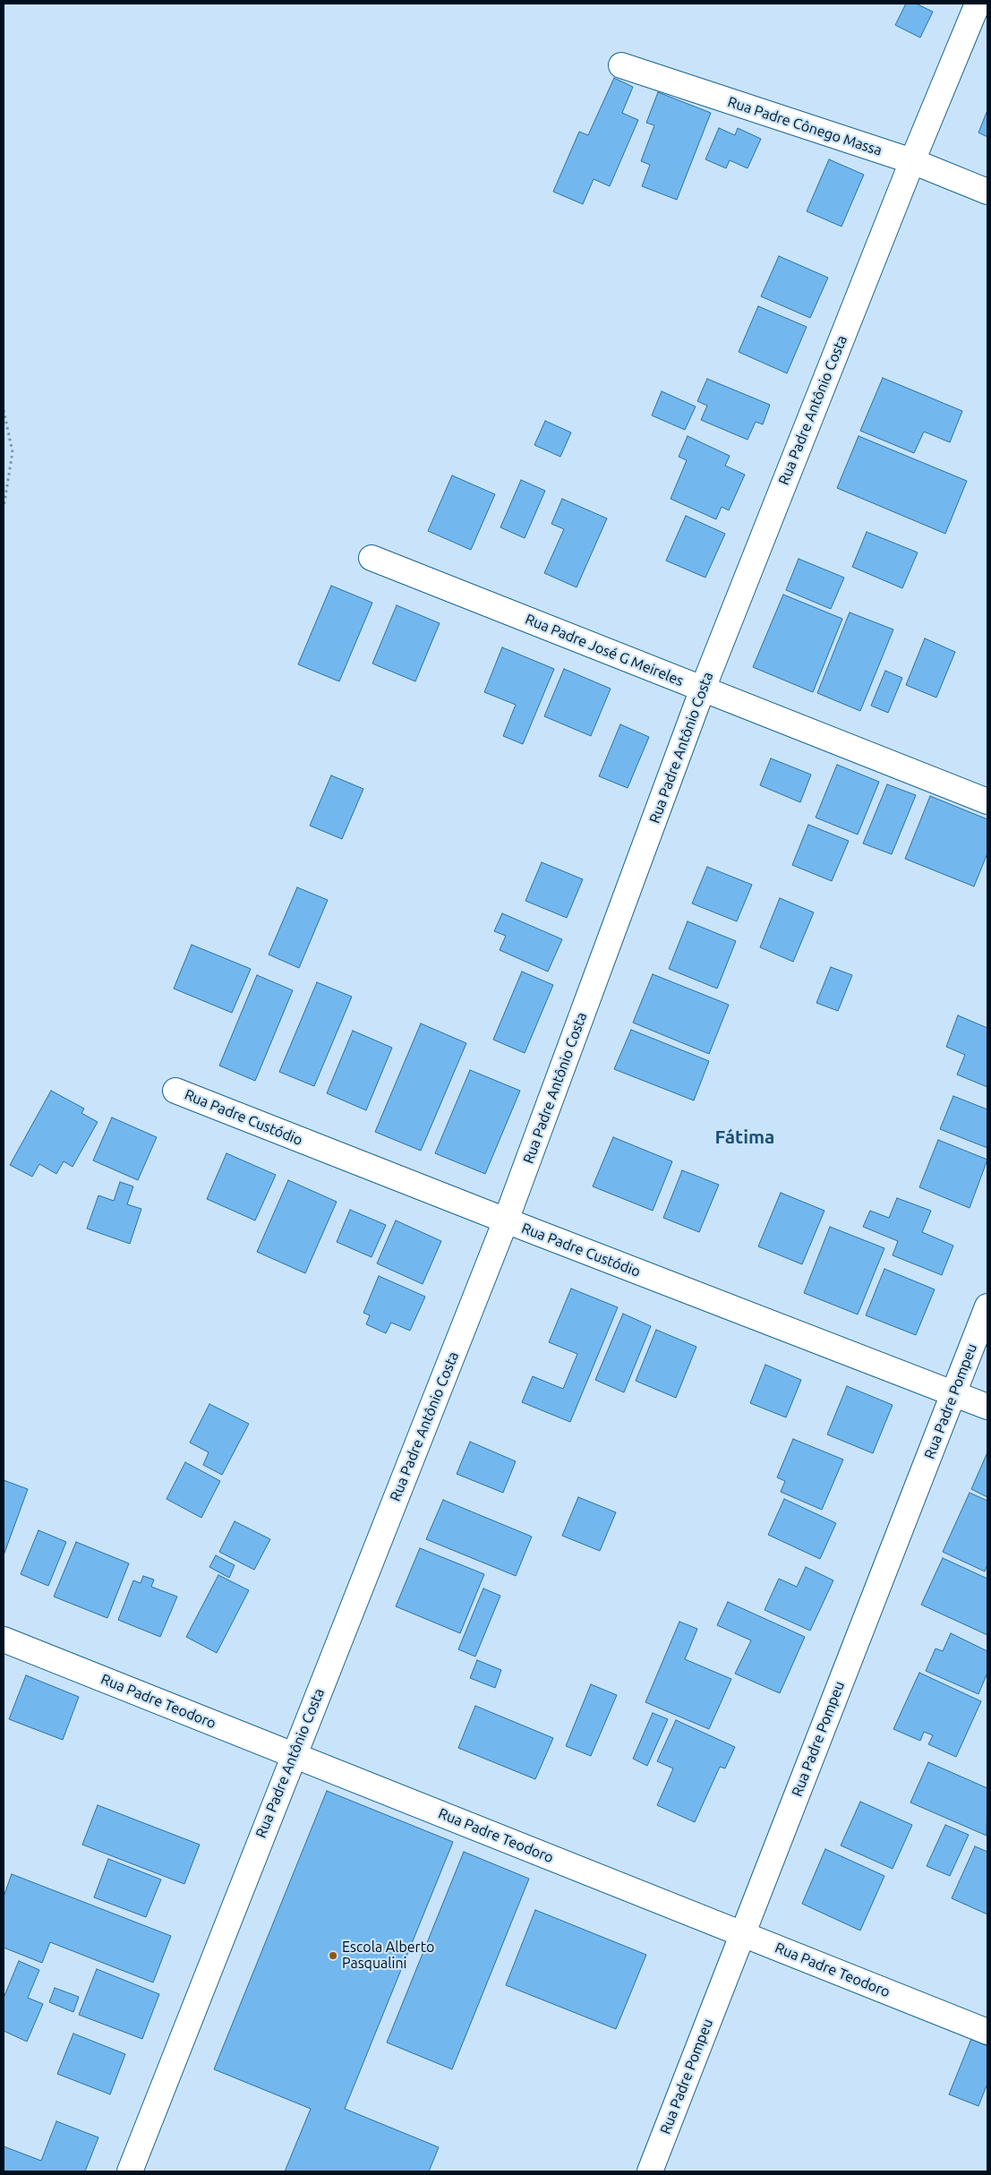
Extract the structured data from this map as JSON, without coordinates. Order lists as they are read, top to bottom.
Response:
{
  "streets": {
    "street": [
      "Rua Padre Cônego Massa",
      "Rua Padre Antônio Costa",
      "Rua Padre José G Meireles",
      "Rua Padre Custódio",
      "Rua Padre Pompeu",
      "Rua Padre Teodoro"
    ]
  },
  "crossings": [
    ["Rua Padre Cônego Massa", "Rua Padre Antônio Costa"],
    ["Rua Padre Antônio Costa", "Rua Padre José G Meireles"],
    ["Rua Padre Antônio Costa", "Rua Padre Custódio"],
    ["Rua Padre Antônio Costa", "Rua Padre Teodoro"],
    ["Rua Padre Custódio", "Rua Padre Pompeu"],
    ["Rua Padre Pompeu", "Rua Padre Teodoro"]
  ],
  "districts": ["Fátima"],
  "places": ["Escola Alberto Pasqualini"]
}
